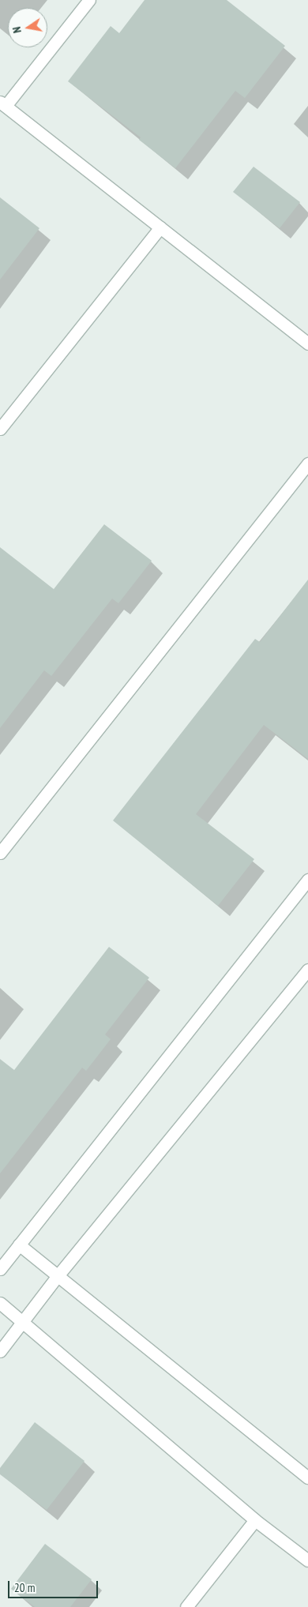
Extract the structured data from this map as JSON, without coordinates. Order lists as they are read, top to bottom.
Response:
{
  "scale_bar": "20 m",
  "north": "left"
}
